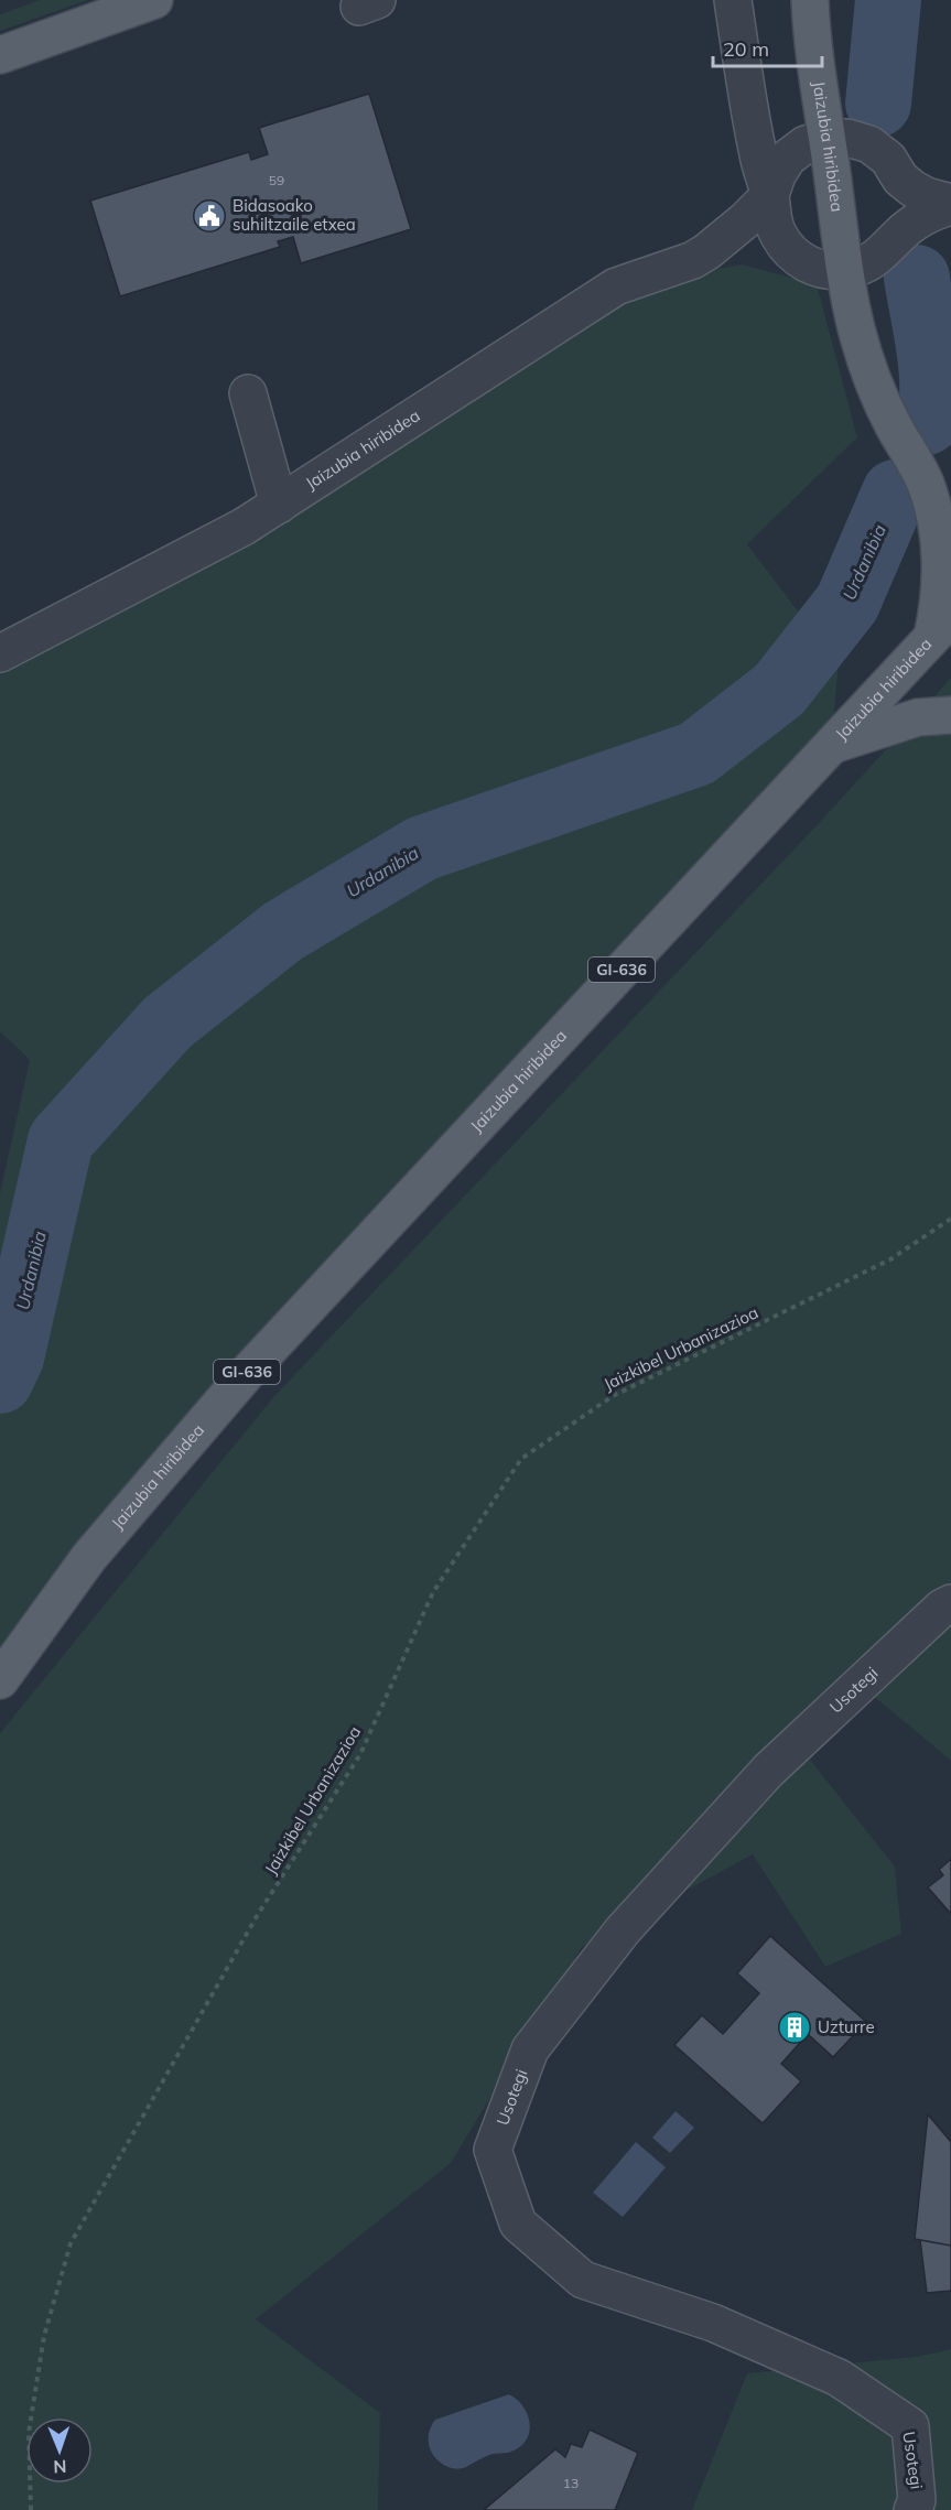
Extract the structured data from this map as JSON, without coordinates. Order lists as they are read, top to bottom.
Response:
{
  "streets": {
    "main road": ["Jaizubia hiribidea", "GI-636"],
    "street": ["Usotegi"],
    "path": ["Jaizkibel Urbanizazioa"]
  },
  "water": ["Urdanibia"],
  "places": {
    "public building": ["Bidasoako suhiltzaile etxea"],
    "building": ["Uzturre"]
  },
  "house_numbers": ["59", "13"],
  "scale_bar": "20 m",
  "north": "bottom"
}
